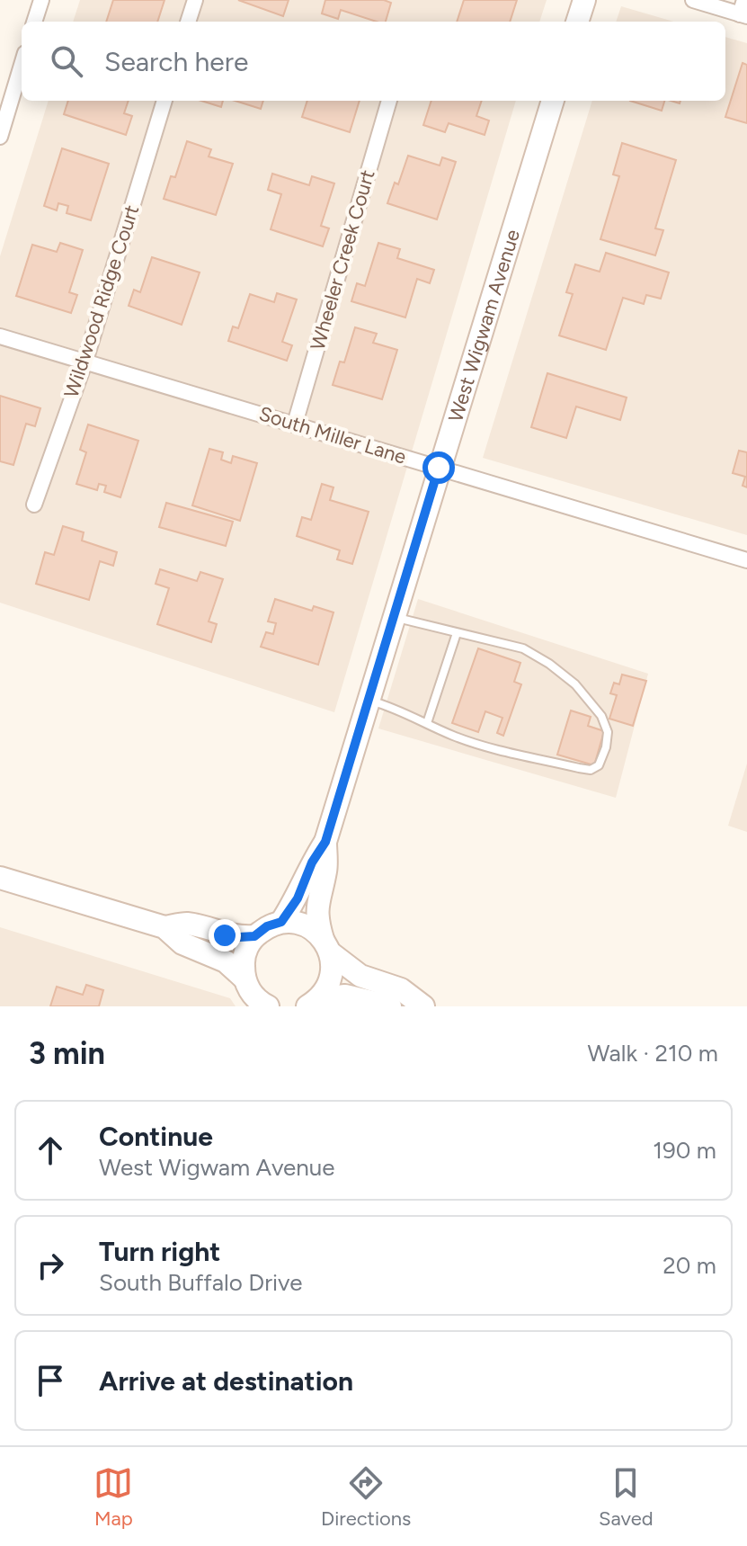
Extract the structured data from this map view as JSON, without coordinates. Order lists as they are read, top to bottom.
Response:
{
  "streets": {
    "street": [
      "Wheeler Creek Court",
      "Wildwood Ridge Court",
      "West Wigwam Avenue",
      "South Miller Lane"
    ]
  },
  "crossings": [
    ["Wheeler Creek Court", "South Miller Lane"],
    ["Wildwood Ridge Court", "South Miller Lane"],
    ["West Wigwam Avenue", "South Miller Lane"]
  ],
  "page": {
    "search": "Search here",
    "heading": ["3 min", "Walk · 210 m"],
    "list": [
      ["Continue", "West Wigwam Avenue", "190 m"],
      ["Turn right", "South Buffalo Drive", "20 m"],
      "Arrive at destination"
    ],
    "nav": ["Map", "Directions", "Saved"]
  }
}
